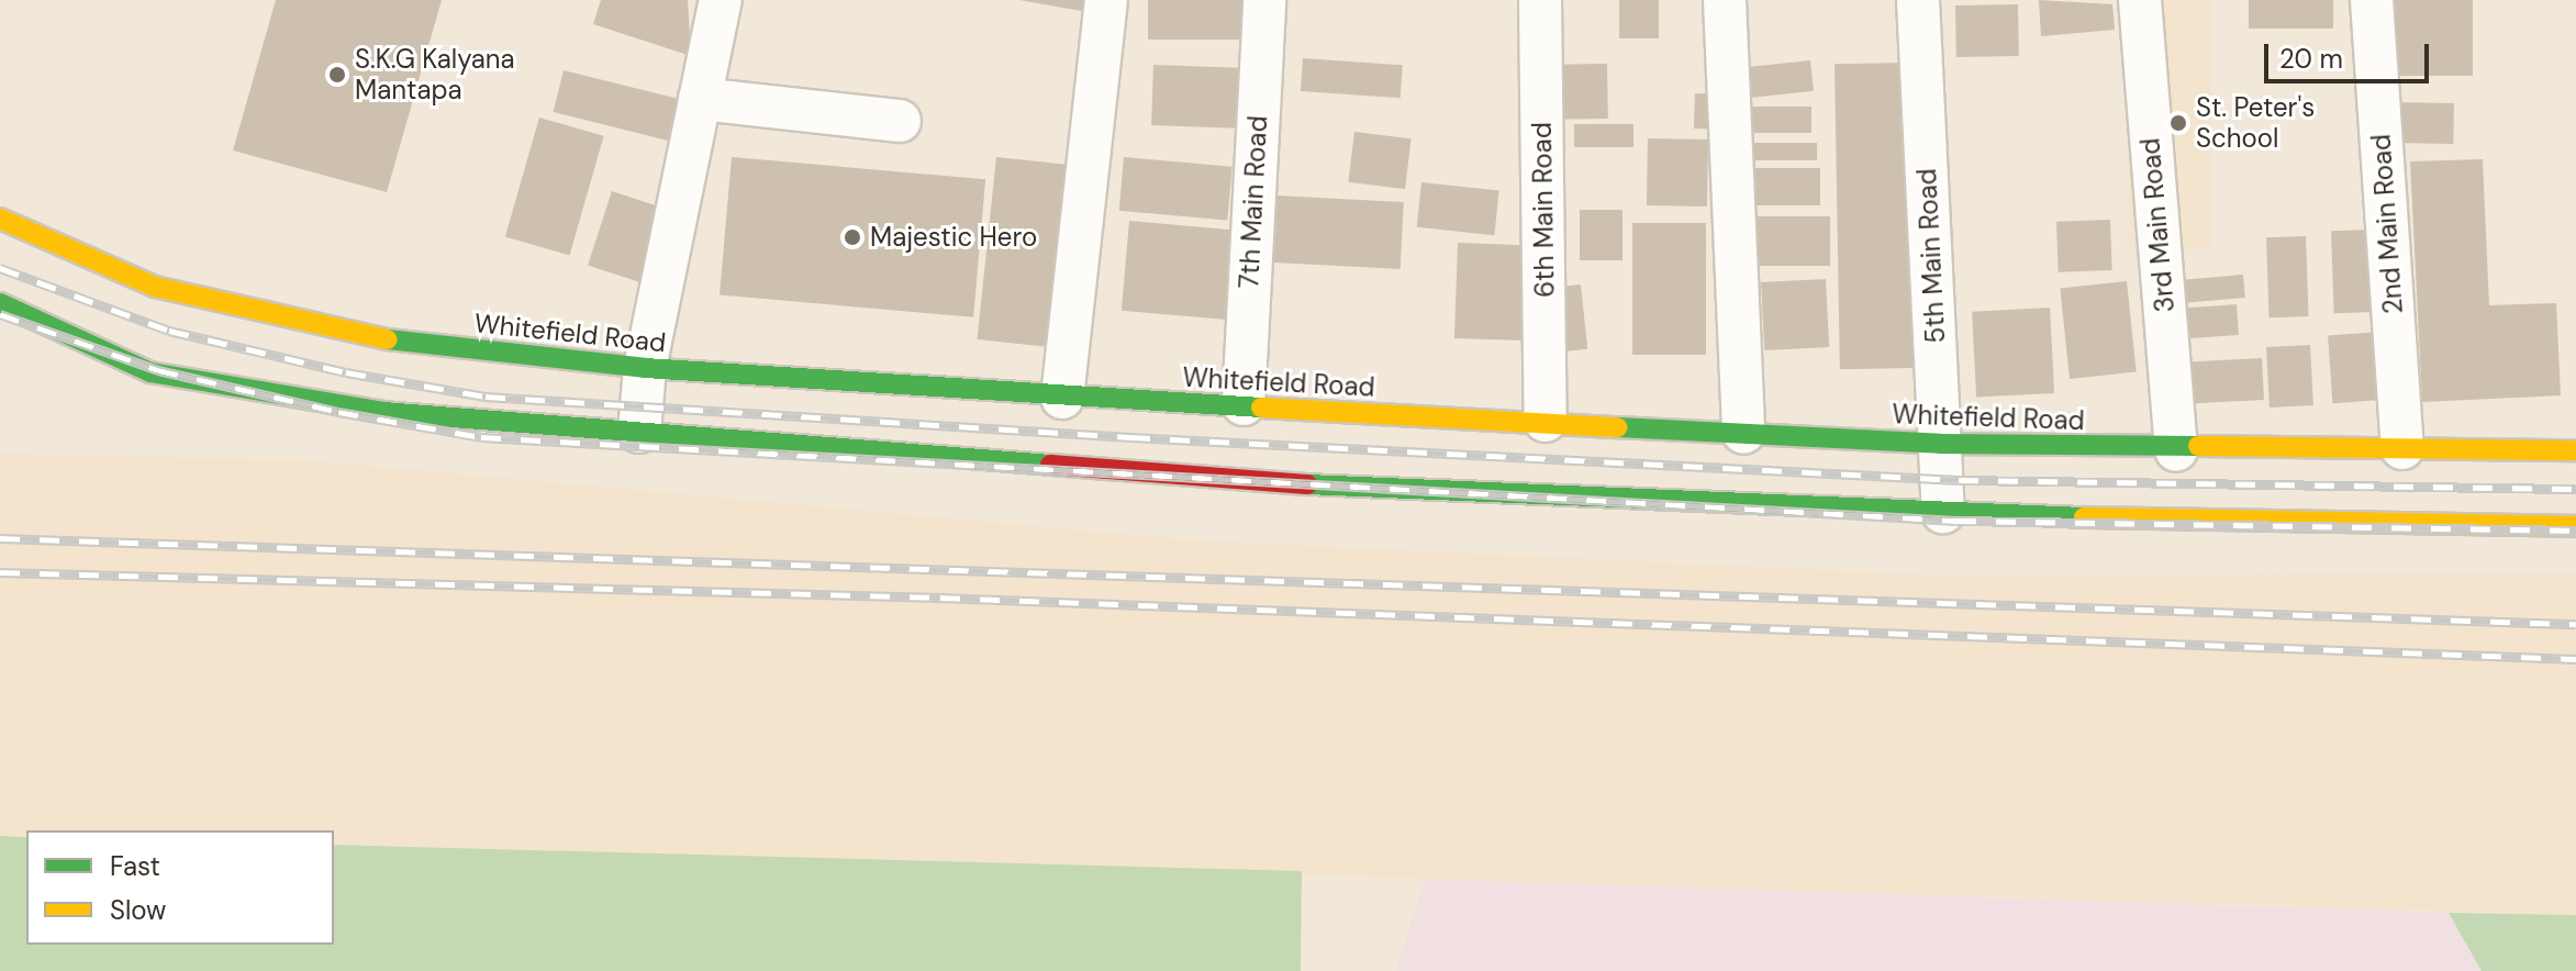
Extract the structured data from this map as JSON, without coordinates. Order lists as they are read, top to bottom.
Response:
{
  "streets": {
    "main road": ["Whitefield Road"],
    "street": [
      "7th Main Road",
      "6th Main Road",
      "2nd Main Road",
      "3rd Main Road",
      "5th Main Road"
    ]
  },
  "crossings": [
    ["7th Main Road", "Whitefield Road"],
    ["6th Main Road", "Whitefield Road"],
    ["2nd Main Road", "Whitefield Road"],
    ["3rd Main Road", "Whitefield Road"],
    ["5th Main Road", "Whitefield Road"]
  ],
  "places": ["S.K.G Kalyana Mantapa", "St. Peter's School", "Majestic Hero"],
  "legend": ["Fast", "Slow"],
  "scale_bar": "20 m"
}
